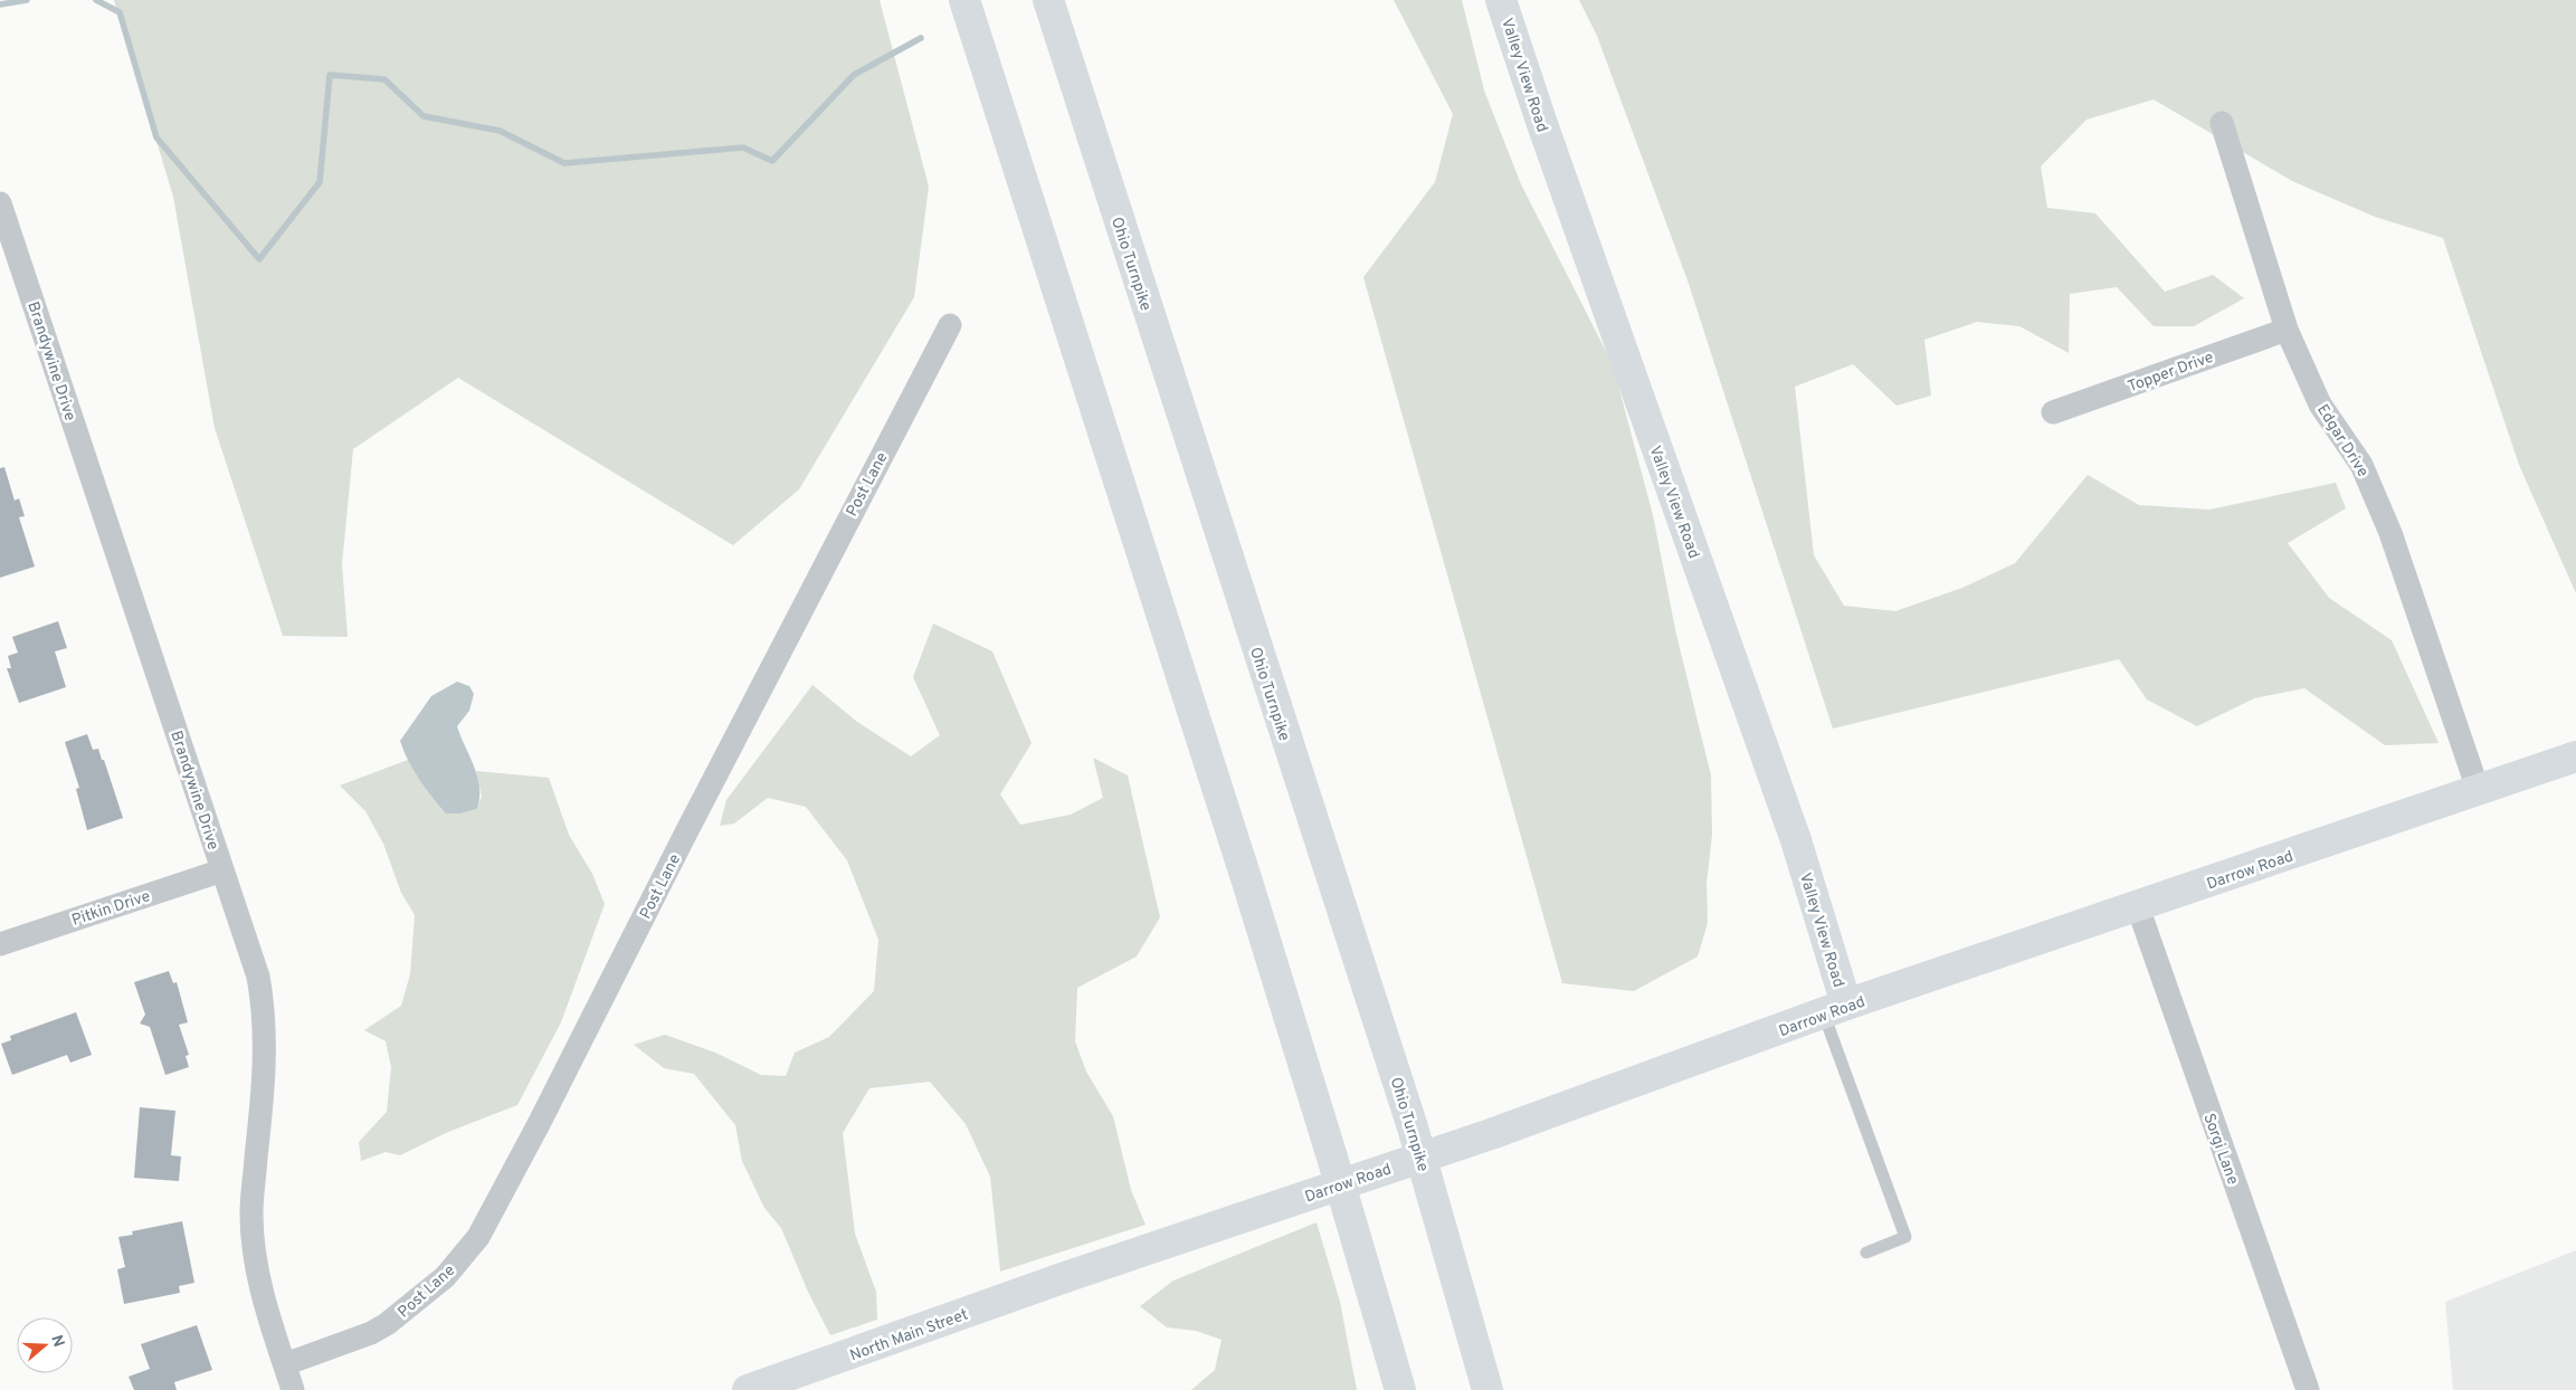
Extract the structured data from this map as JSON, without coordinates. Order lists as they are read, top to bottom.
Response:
{
  "streets": {
    "main road": [
      "Valley View Road",
      "Ohio Turnpike",
      "Darrow Road",
      "North Main Street"
    ],
    "street": [
      "Brandywine Drive",
      "Topper Drive",
      "Edgar Drive",
      "Post Lane",
      "Pitkin Drive",
      "Sorgi Lane"
    ]
  },
  "crossings": [
    ["Valley View Road", "Darrow Road"],
    ["Brandywine Drive", "Post Lane"],
    ["Brandywine Drive", "Pitkin Drive"],
    ["Topper Drive", "Edgar Drive"],
    ["Edgar Drive", "Darrow Road"],
    ["Darrow Road", "Sorgi Lane"],
    ["Darrow Road", "North Main Street"]
  ],
  "north": "right"
}
